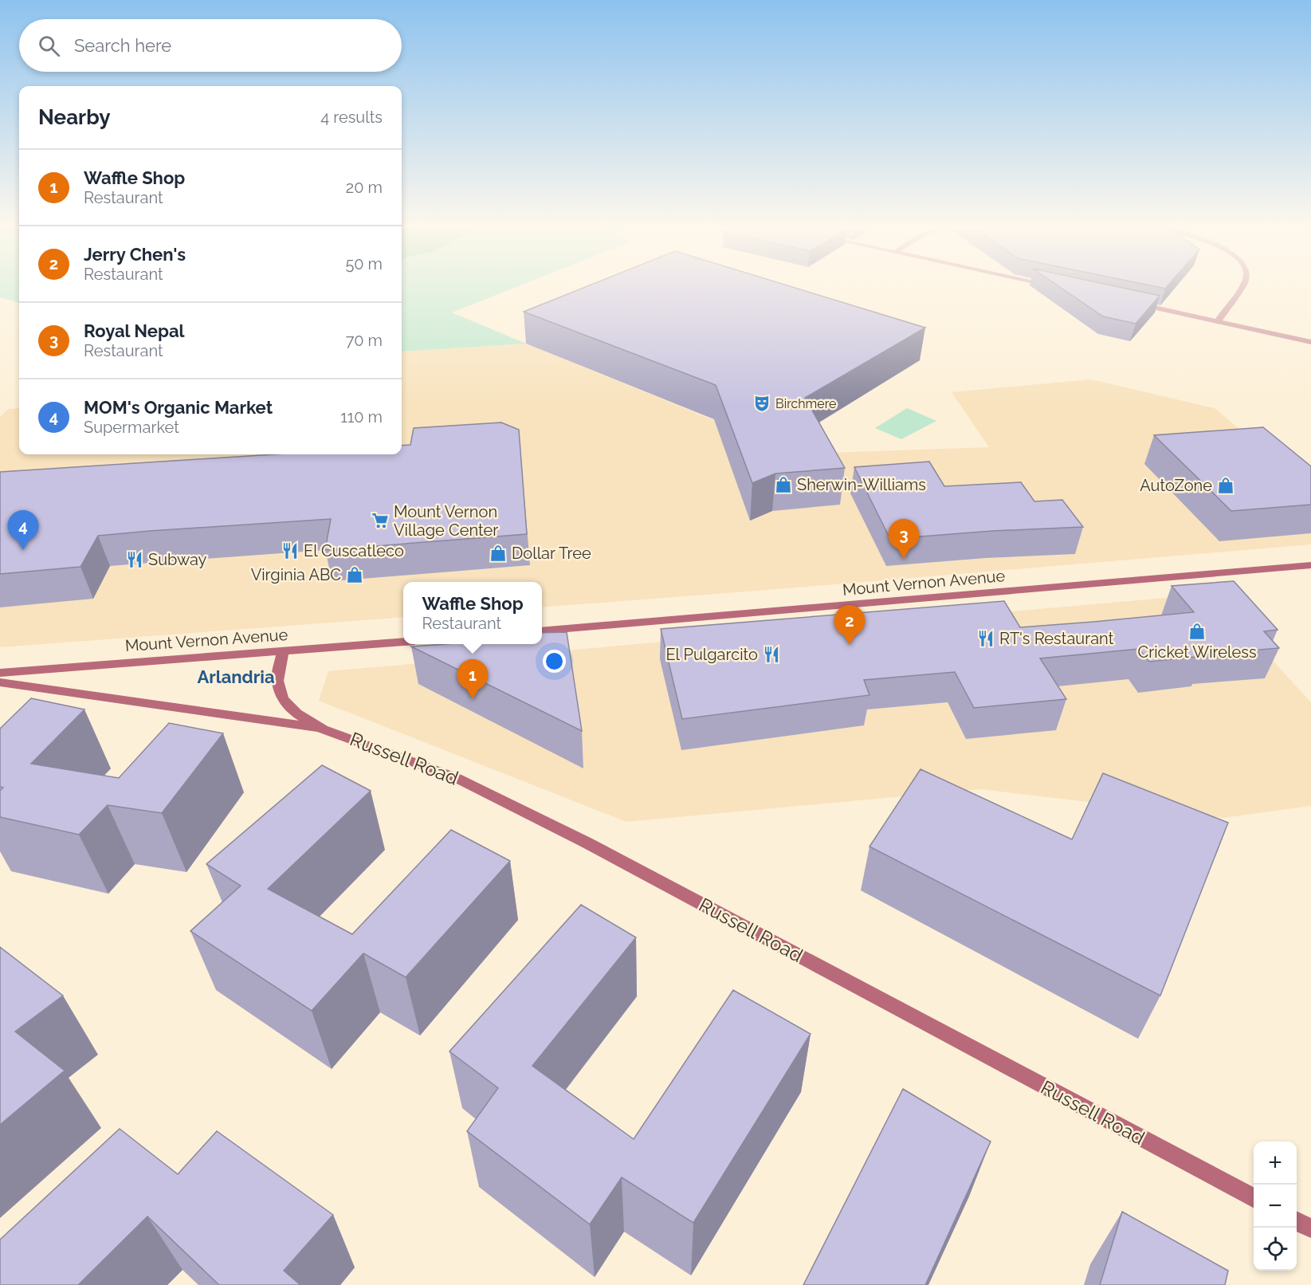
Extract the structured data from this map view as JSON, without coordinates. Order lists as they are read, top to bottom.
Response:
{
  "streets": {
    "main road": ["Mount Vernon Avenue", "Russell Road"]
  },
  "crossings": [
    ["Mount Vernon Avenue", "Russell Road"]
  ],
  "districts": ["Arlandria"],
  "places": {
    "theatre": ["Birchmere"],
    "shop": [
      "Sherwin-Williams",
      "AutoZone",
      "Dollar Tree",
      "Virginia ABC",
      "Cricket Wireless"
    ],
    "supermarket": ["Mount Vernon Village Center"],
    "restaurant": [
      "El Cuscatleco",
      "Subway",
      "RT's Restaurant",
      "El Pulgarcito"
    ]
  },
  "page": {
    "search": "Search here",
    "heading": ["Nearby", "4 results"],
    "list": [
      {
        "mark": "1",
        "name": "Waffle Shop",
        "note": "Restaurant",
        "value": "20 m"
      },
      {
        "mark": "2",
        "name": "Jerry Chen's",
        "note": "Restaurant",
        "value": "50 m"
      },
      {
        "mark": "3",
        "name": "Royal Nepal",
        "note": "Restaurant",
        "value": "70 m"
      },
      {
        "mark": "4",
        "name": "MOM's Organic Market",
        "note": "Supermarket",
        "value": "110 m"
      }
    ],
    "pins": [
      "4",
      "3",
      "2",
      "1"
    ],
    "popup": ["Waffle Shop", "Restaurant"],
    "map_buttons": ["+", "−"]
  }
}
